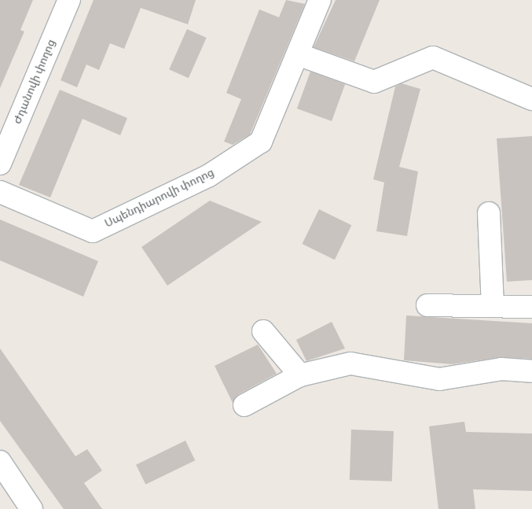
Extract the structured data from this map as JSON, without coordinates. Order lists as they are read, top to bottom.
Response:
{
  "streets": {
    "street": ["Ժդանովի փողոց", "Սպենդիարովի փողոց"]
  }
}
